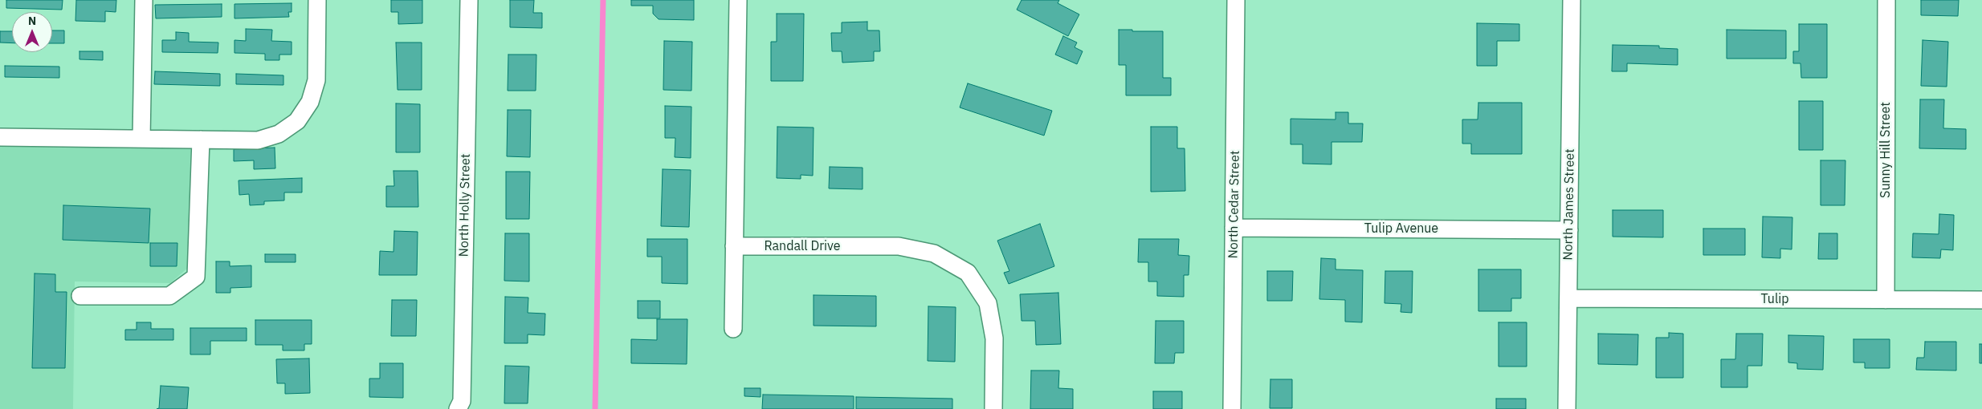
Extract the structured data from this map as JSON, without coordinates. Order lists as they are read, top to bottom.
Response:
{
  "streets": {
    "street": [
      "Sunny Hill Street",
      "North Cedar Street",
      "North James Street",
      "North Holly Street",
      "Tulip Avenue",
      "Randall Drive",
      "Tulip"
    ]
  },
  "crossings": [
    ["Sunny Hill Street", "Tulip"],
    ["North Cedar Street", "Tulip Avenue"],
    ["North James Street", "Tulip Avenue"],
    ["North James Street", "Tulip"]
  ],
  "north": "top"
}
